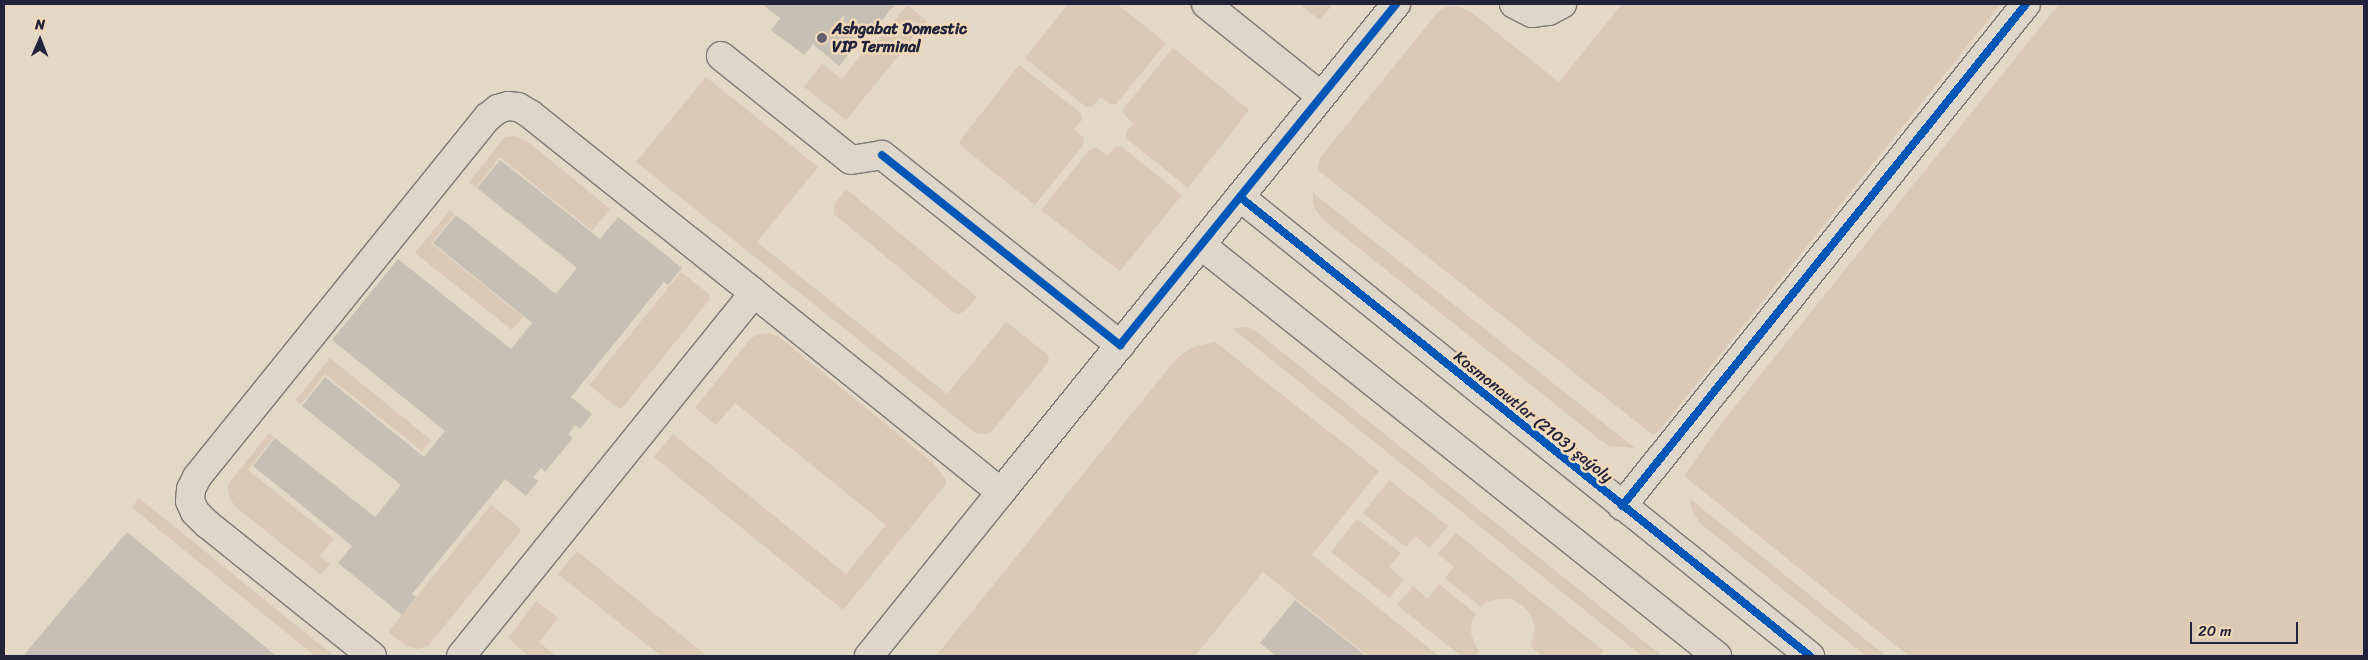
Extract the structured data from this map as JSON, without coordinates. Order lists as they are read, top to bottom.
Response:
{
  "streets": {
    "street": ["Kosmonawtlar (2103) şaýoly"]
  },
  "places": ["Ashgabat Domestic VIP Terminal"],
  "scale_bar": "20 m",
  "north": "top"
}
